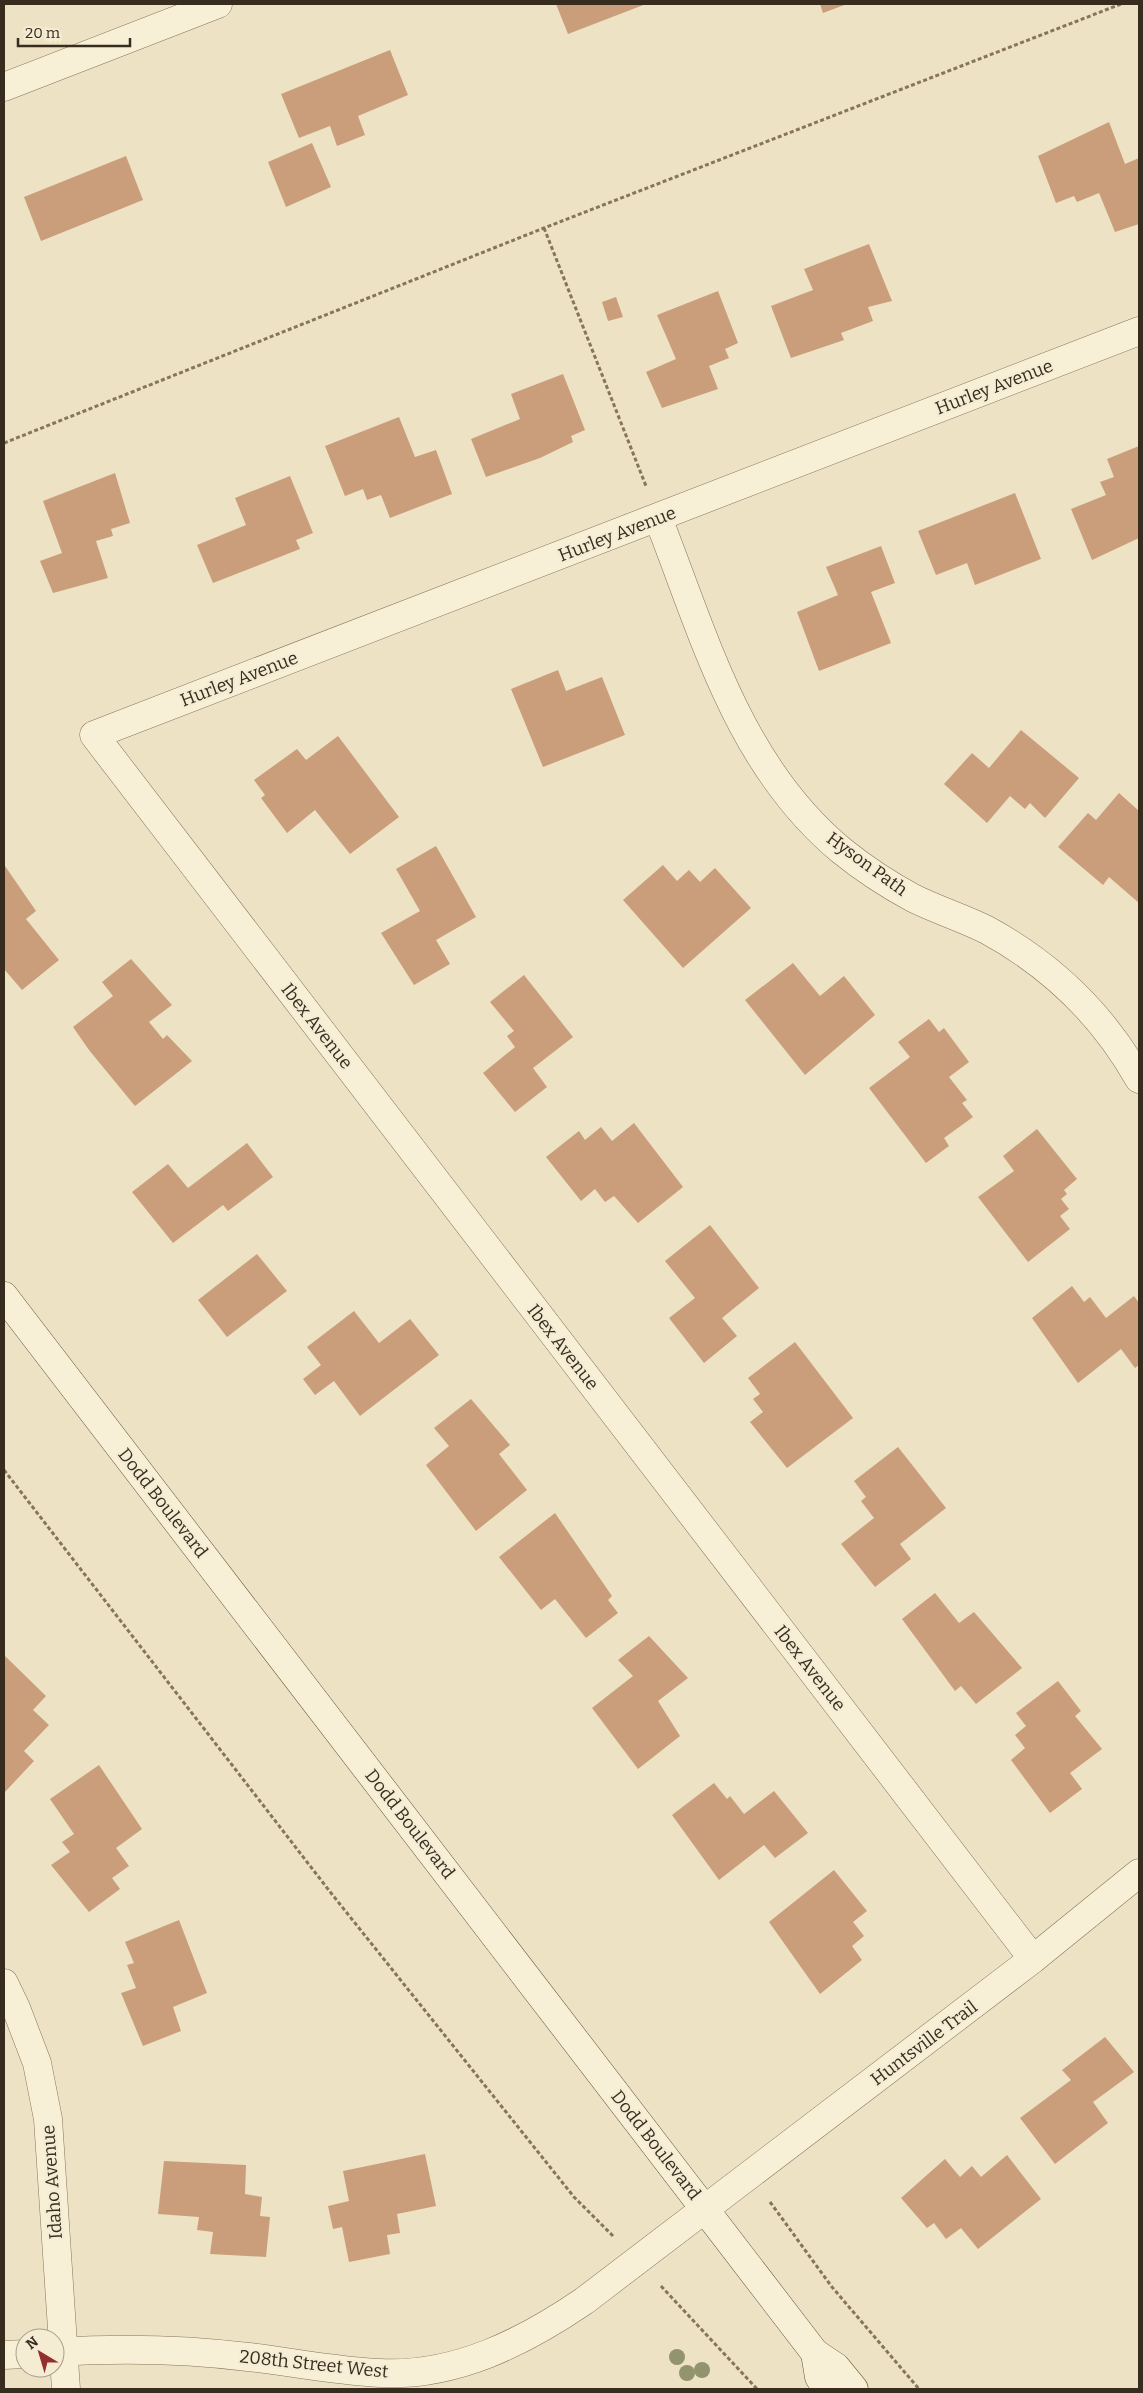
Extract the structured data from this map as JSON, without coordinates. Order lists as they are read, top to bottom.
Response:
{
  "streets": {
    "street": [
      "Hurley Avenue",
      "Hyson Path",
      "Ibex Avenue",
      "Dodd Boulevard",
      "Huntsville Trail",
      "Idaho Avenue",
      "208th Street West"
    ]
  },
  "crossings": [
    ["Hurley Avenue", "Hyson Path"],
    ["Hurley Avenue", "Ibex Avenue"],
    ["Ibex Avenue", "Huntsville Trail"],
    ["Dodd Boulevard", "Huntsville Trail"],
    ["Dodd Boulevard", "208th Street West"],
    ["Huntsville Trail", "208th Street West"]
  ],
  "scale_bar": "20 m",
  "north": "top left"
}
